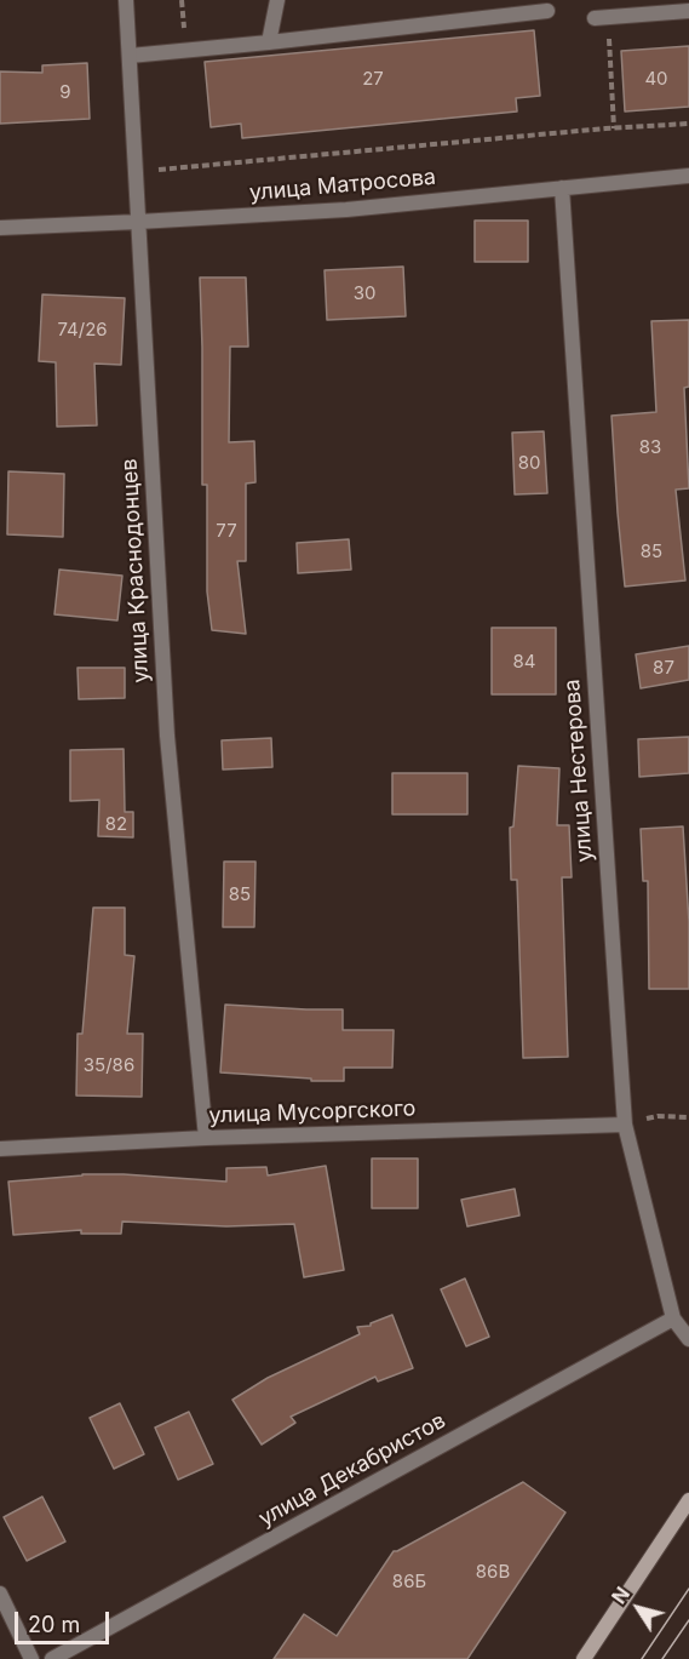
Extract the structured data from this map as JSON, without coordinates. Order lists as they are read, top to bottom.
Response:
{
  "streets": {
    "street": [
      "улица Матросова",
      "улица Краснодонцев",
      "улица Нестерова",
      "улица Мусоргского",
      "улица Декабристов"
    ]
  },
  "crossings": [
    ["улица Матросова", "улица Краснодонцев"],
    ["улица Матросова", "улица Нестерова"],
    ["улица Краснодонцев", "улица Мусоргского"],
    ["улица Нестерова", "улица Мусоргского"],
    ["улица Нестерова", "улица Декабристов"]
  ],
  "house_numbers": [
    "27",
    "40",
    "9",
    "30",
    "74/26",
    "83",
    "80",
    "77",
    "85",
    "84",
    "87",
    "82",
    "85",
    "35/86",
    "86В",
    "86Б"
  ],
  "scale_bar": "20 m",
  "north": "top left"
}
